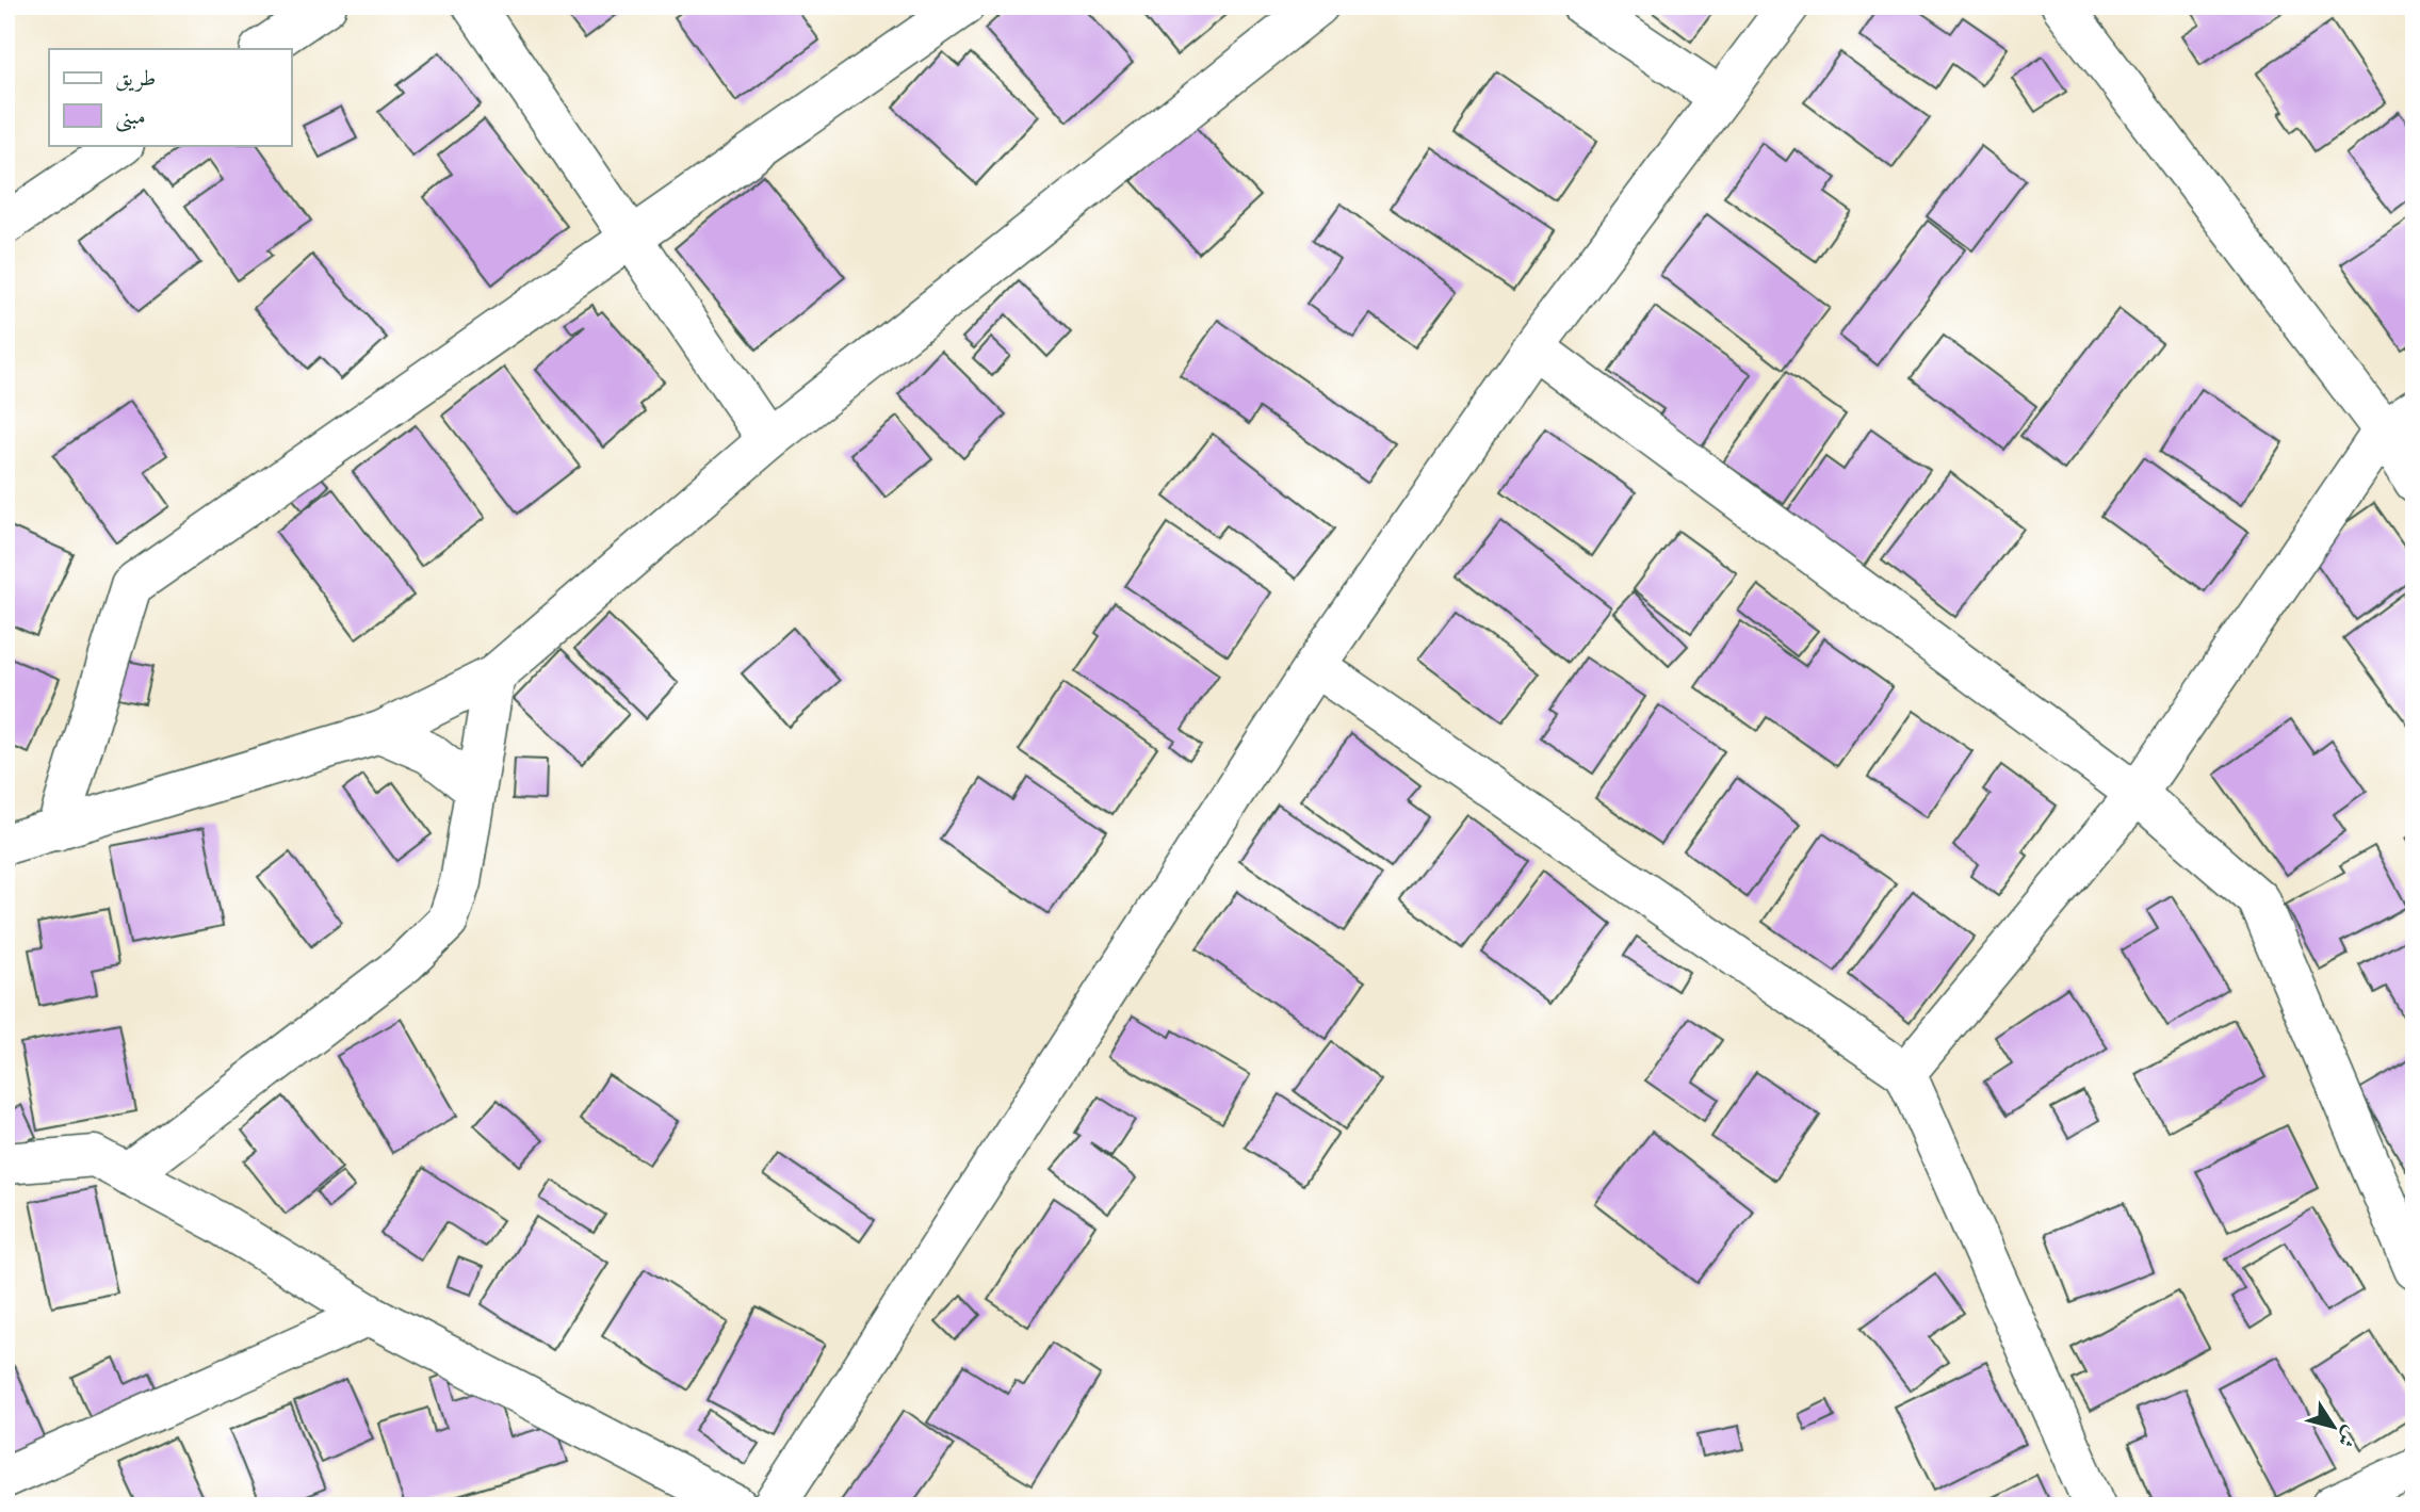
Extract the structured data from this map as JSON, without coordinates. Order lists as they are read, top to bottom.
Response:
{
  "legend": ["طريق", "مبنى"],
  "north": "bottom right"
}
